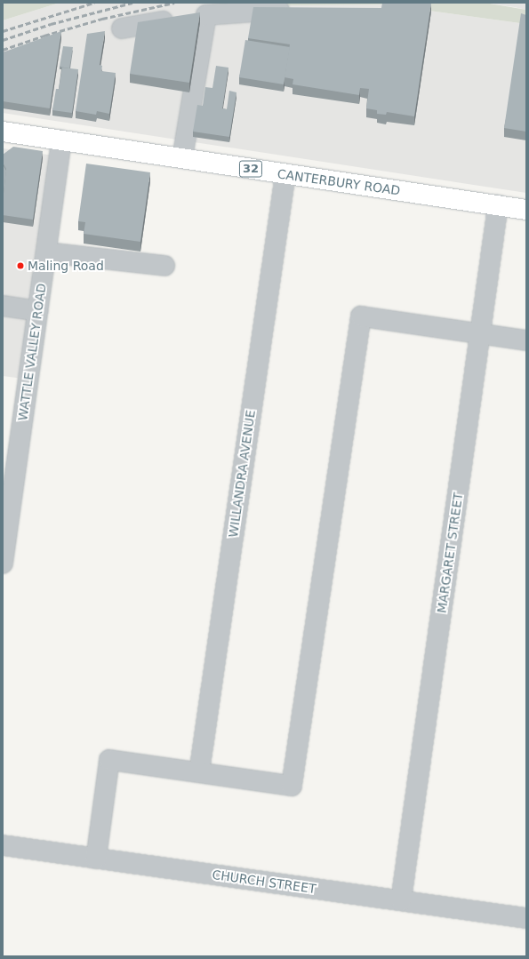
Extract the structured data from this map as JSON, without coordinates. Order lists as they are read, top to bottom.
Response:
{
  "streets": {
    "main road": ["32", "CANTERBURY ROAD"],
    "street": [
      "WATTLE VALLEY ROAD",
      "WILLANDRA AVENUE",
      "MARGARET STREET",
      "CHURCH STREET"
    ]
  },
  "crossings": [
    ["CANTERBURY ROAD", "WATTLE VALLEY ROAD"],
    ["CANTERBURY ROAD", "WILLANDRA AVENUE"],
    ["CANTERBURY ROAD", "MARGARET STREET"],
    ["MARGARET STREET", "CHURCH STREET"]
  ],
  "places": ["Maling Road"]
}
